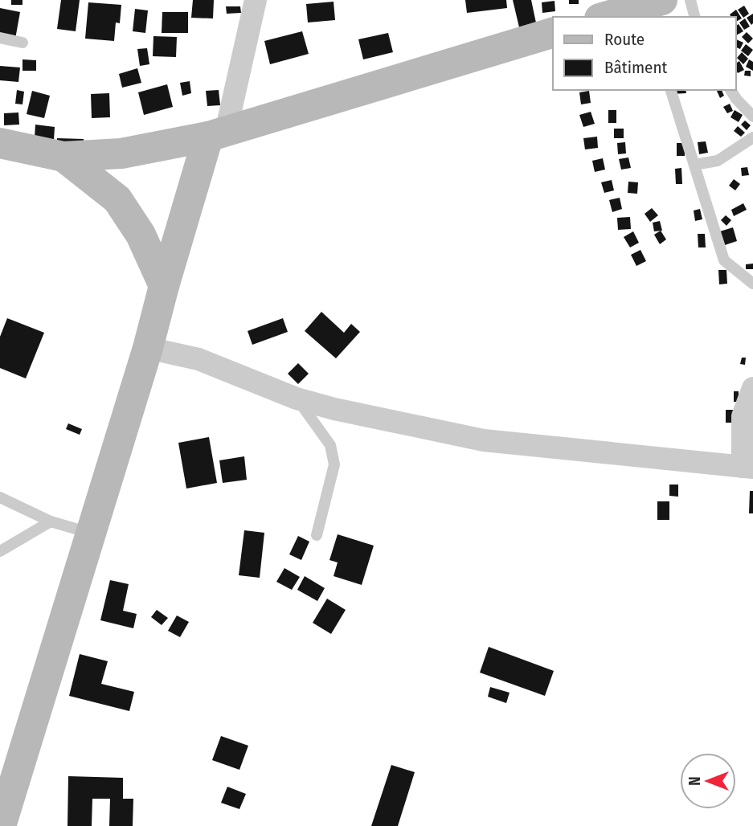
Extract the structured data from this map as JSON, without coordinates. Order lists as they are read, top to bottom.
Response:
{
  "legend": ["Route", "Bâtiment"],
  "north": "left"
}
